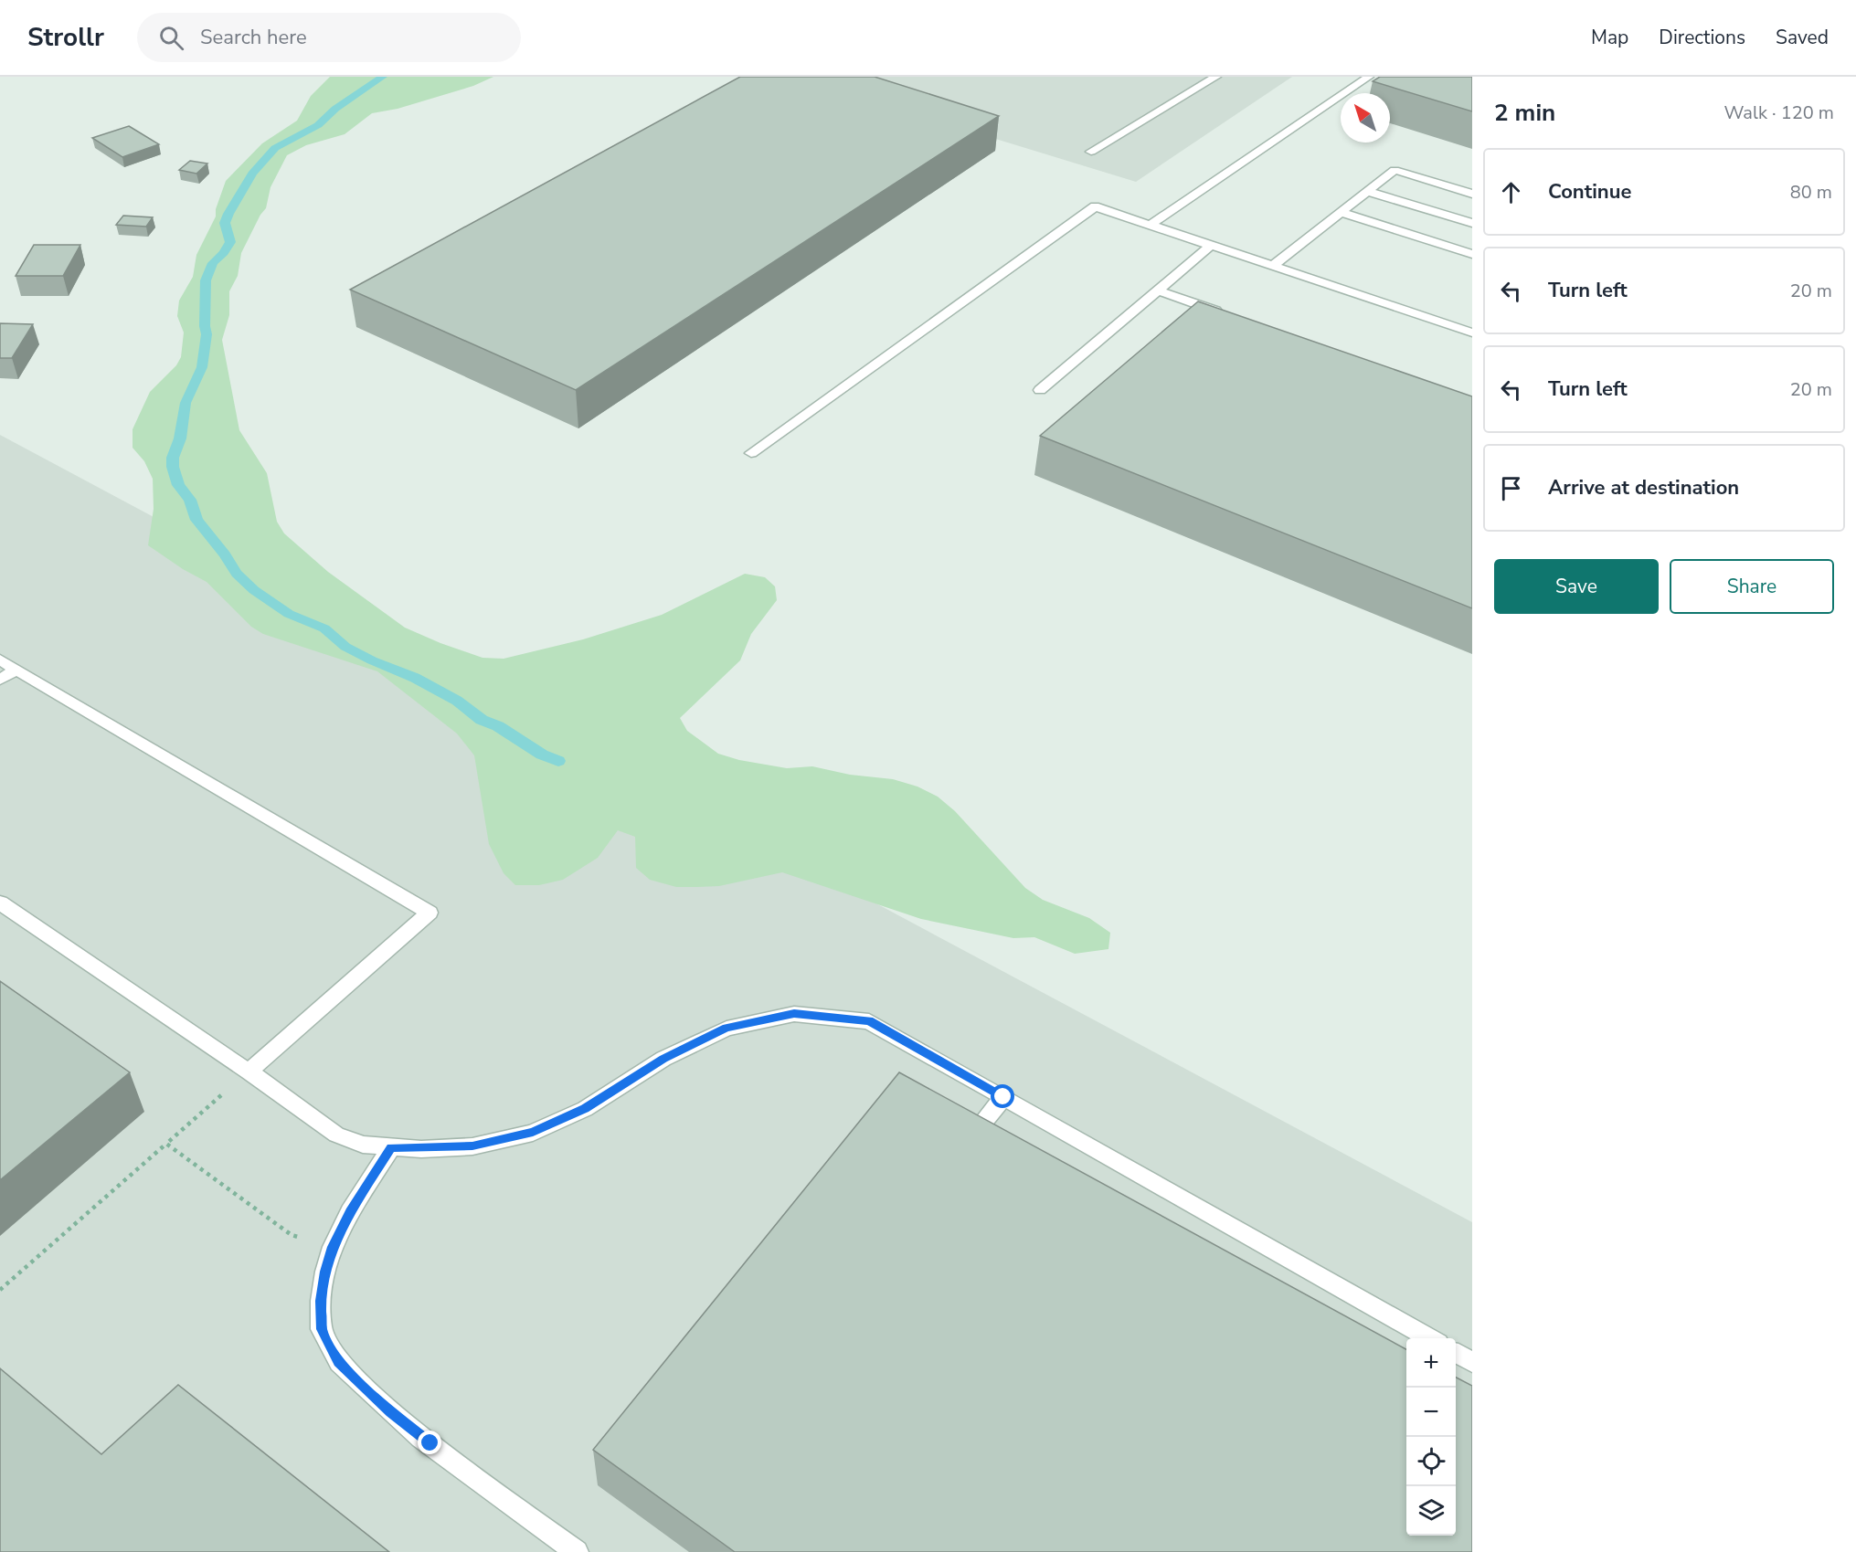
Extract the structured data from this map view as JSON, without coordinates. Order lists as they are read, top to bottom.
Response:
{
  "north": "top left",
  "page": {
    "header": "Strollr",
    "search": "Search here",
    "nav": ["Map", "Directions", "Saved"],
    "heading": ["2 min", "Walk · 120 m"],
    "list": [
      ["Continue", "80 m"],
      ["Turn left", "20 m"],
      ["Turn left", "20 m"],
      "Arrive at destination"
    ],
    "buttons": ["Save", "Share"],
    "map_buttons": ["+", "−"]
  }
}
